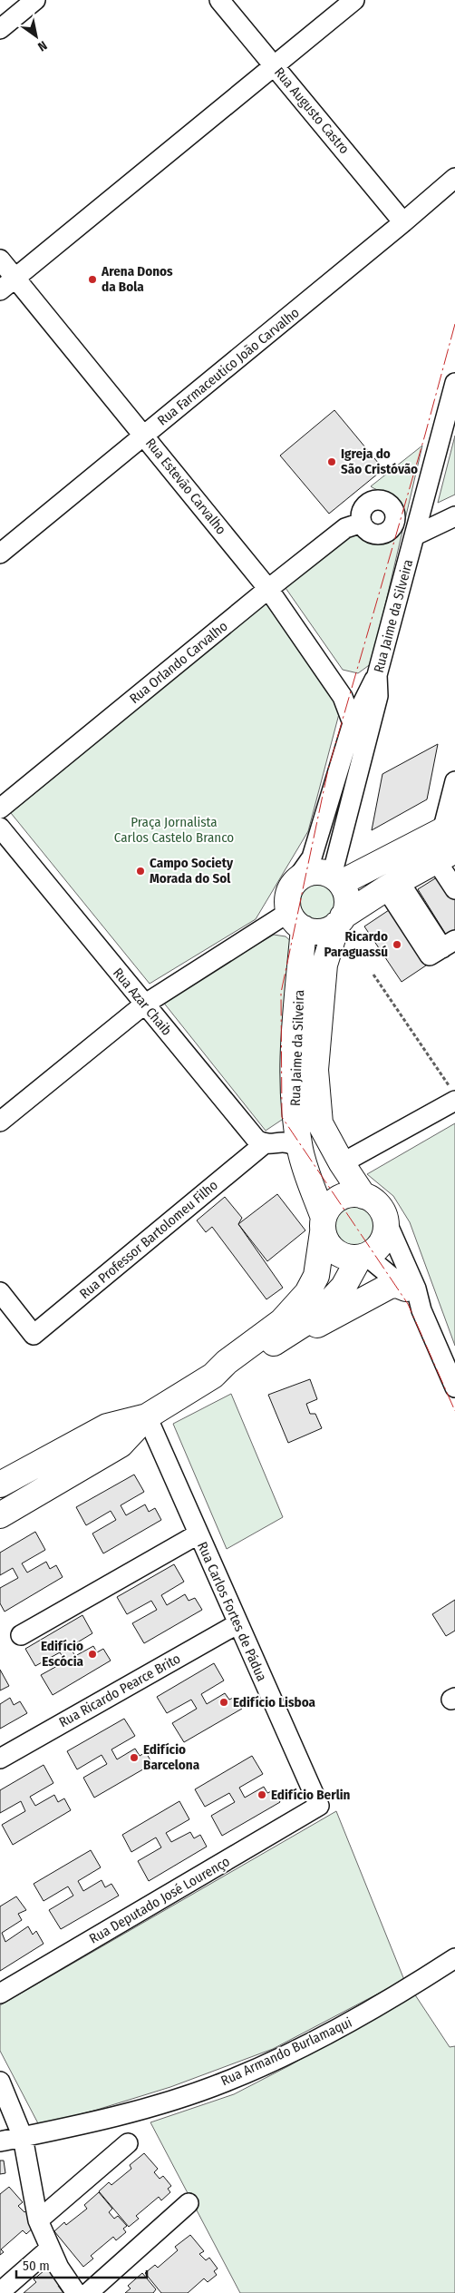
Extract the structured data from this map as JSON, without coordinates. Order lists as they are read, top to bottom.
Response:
{
  "streets": {
    "main road": ["Rua Jaime da Silveira"],
    "street": [
      "Rua Augusto Castro",
      "Rua Farmaceutico João Carvalho",
      "Rua Estevão Carvalho",
      "Rua Orlando Carvalho",
      "Rua Azar Chaib",
      "Rua Professor Bartolomeu Filho",
      "Rua Carlos Fortes de Pádua",
      "Rua Ricardo Pearce Brito",
      "Rua Deputado José Lourenço",
      "Rua Armando Burlamaqui"
    ]
  },
  "crossings": [
    ["Rua Augusto Castro", "Rua Farmaceutico João Carvalho"],
    ["Rua Farmaceutico João Carvalho", "Rua Estevão Carvalho"],
    ["Rua Estevão Carvalho", "Rua Jaime da Silveira"],
    ["Rua Estevão Carvalho", "Rua Orlando Carvalho"],
    ["Rua Azar Chaib", "Rua Professor Bartolomeu Filho"],
    ["Rua Carlos Fortes de Pádua", "Rua Ricardo Pearce Brito"],
    ["Rua Carlos Fortes de Pádua", "Rua Deputado José Lourenço"]
  ],
  "parks": ["Praça Jornalista Carlos Castelo Branco"],
  "places": [
    "Arena Donos da Bola",
    "Igreja do São Cristóvão",
    "Campo Society Morada do Sol",
    "Ricardo Paraguassú",
    "Edifício Escócia",
    "Edifício Lisboa",
    "Edifício Barcelona",
    "Edifício Berlin"
  ],
  "scale_bar": "50 m",
  "north": "bottom right"
}
